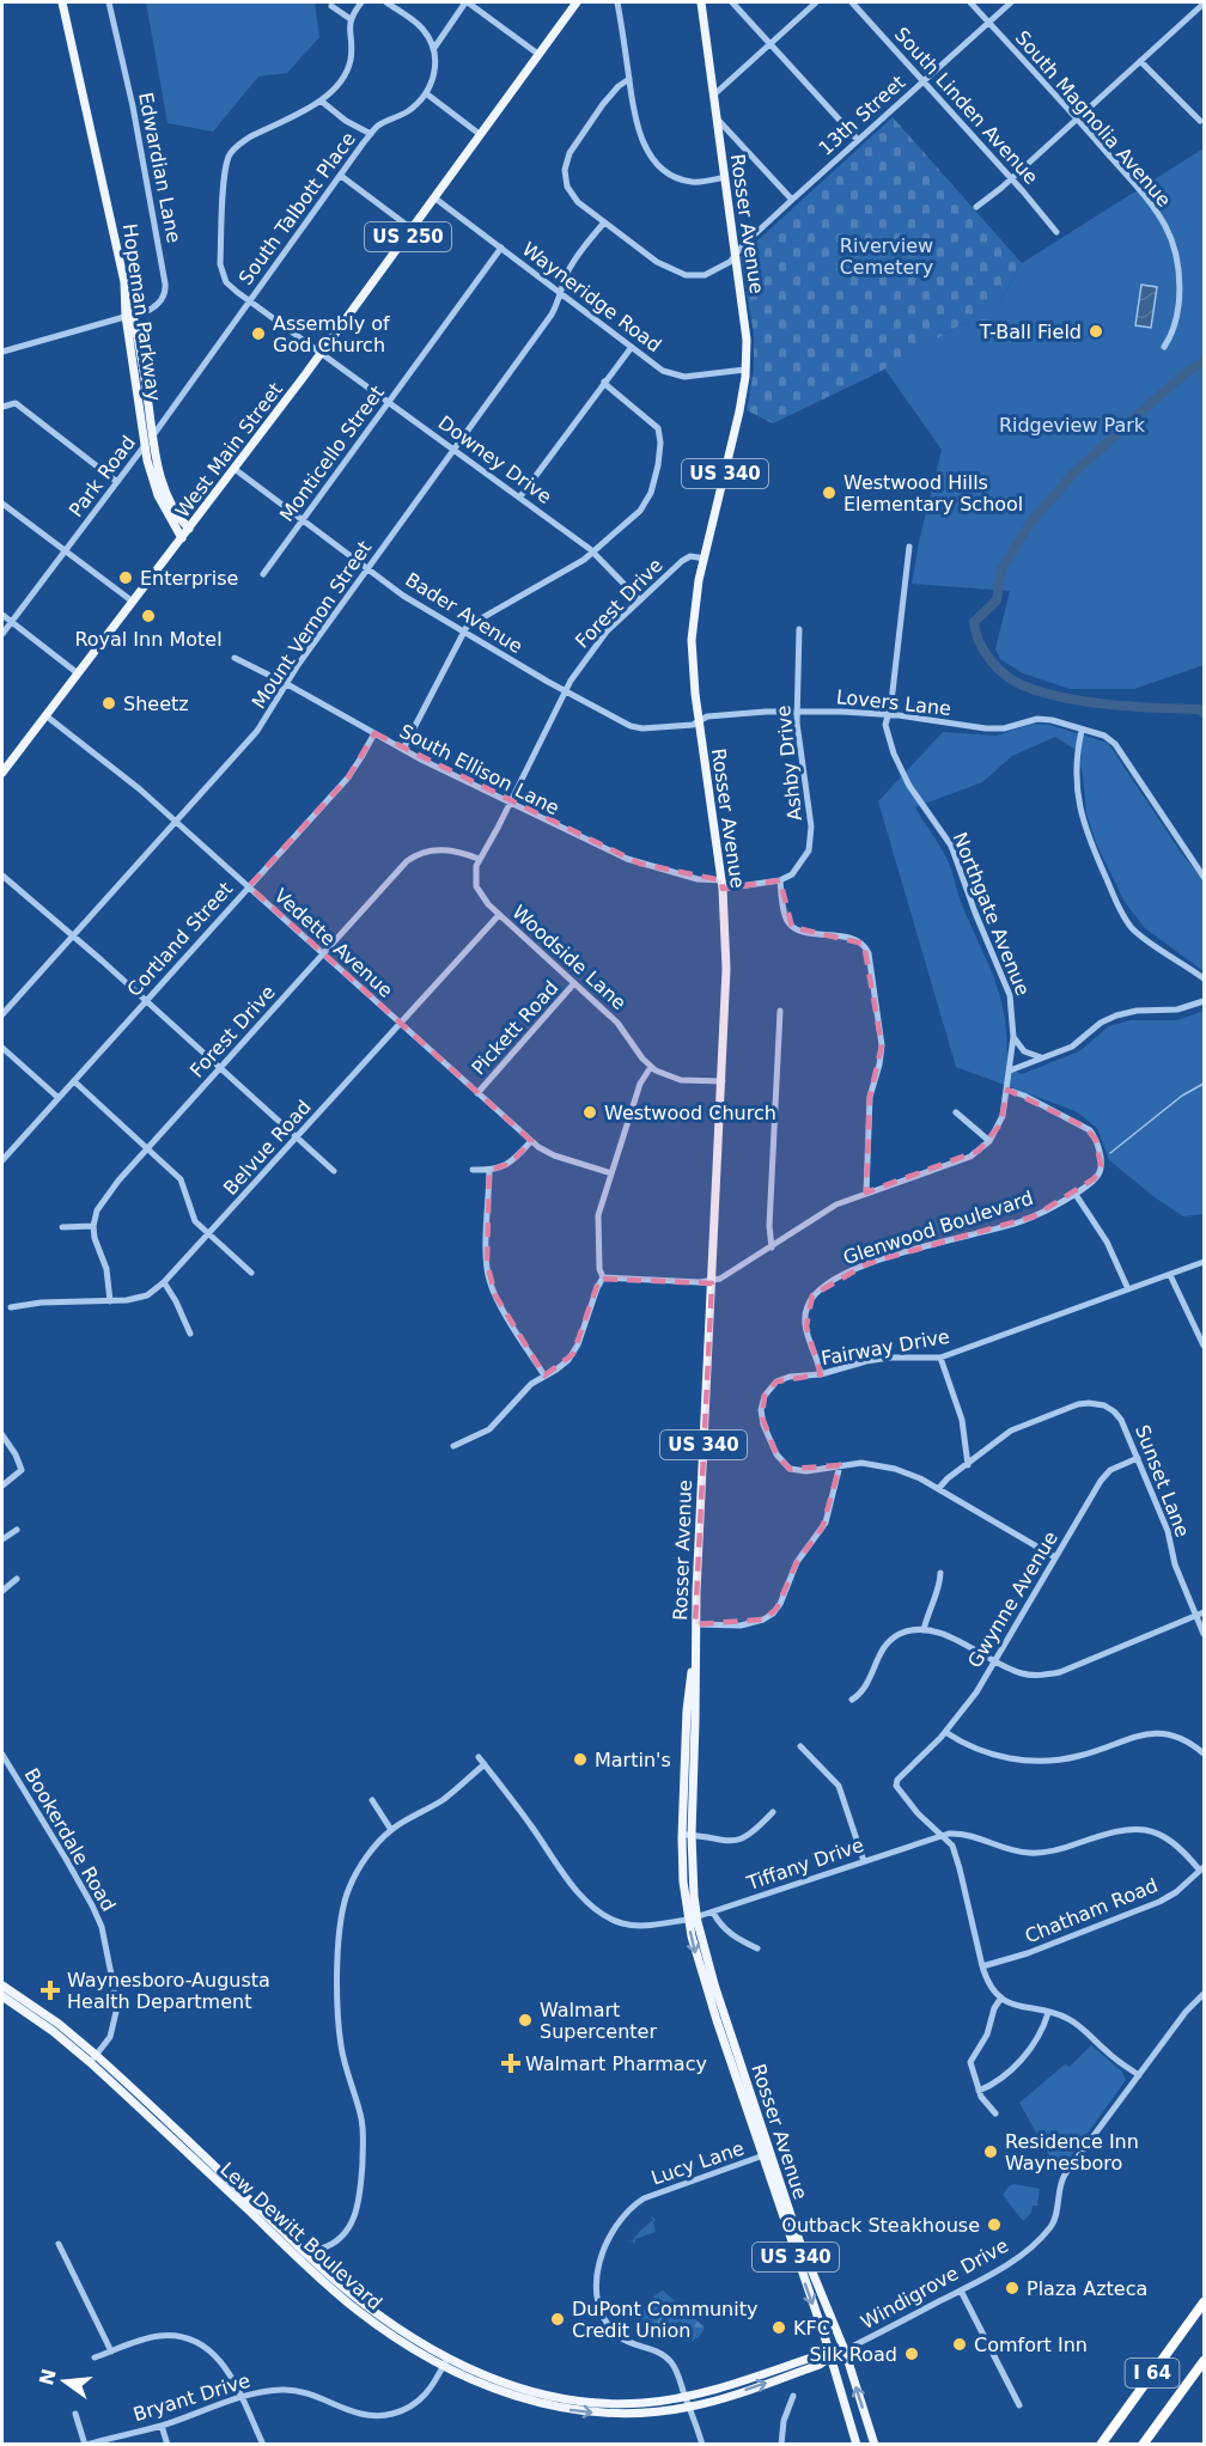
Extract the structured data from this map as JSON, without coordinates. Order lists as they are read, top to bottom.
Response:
{
  "streets": {
    "highway": ["I 64"],
    "main road": [
      "Rosser Avenue",
      "US 250",
      "Hopeman Parkway",
      "West Main Street",
      "US 340",
      "Lew Dewitt Boulevard"
    ],
    "street": [
      "South Linden Avenue",
      "13th Street",
      "South Magnolia Avenue",
      "Edwardian Lane",
      "South Talbott Place",
      "Wayneridge Road",
      "Monticello Street",
      "Downey Drive",
      "Park Road",
      "Forest Drive",
      "Bader Avenue",
      "Mount Vernon Street",
      "Lovers Lane",
      "Ashby Drive",
      "South Ellison Lane",
      "Northgate Avenue",
      "Cortland Street",
      "Vedette Avenue",
      "Woodside Lane",
      "Pickett Road",
      "Belvue Road",
      "Glenwood Boulevard",
      "Fairway Drive",
      "Sunset Lane",
      "Gwynne Avenue",
      "Bookerdale Road",
      "Tiffany Drive",
      "Chatham Road",
      "Lucy Lane",
      "Windigrove Drive",
      "Bryant Drive"
    ]
  },
  "crossings": [
    ["South Linden Avenue", "13th Street"],
    ["13th Street", "South Magnolia Avenue"],
    ["13th Street", "Rosser Avenue"],
    ["13th Street", "Mount Vernon Street"],
    ["Edwardian Lane", "Hopeman Parkway"],
    ["South Talbott Place", "Downey Drive"],
    ["South Talbott Place", "Park Road"],
    ["Rosser Avenue", "Wayneridge Road"],
    ["Rosser Avenue", "Forest Drive"],
    ["Rosser Avenue", "Bader Avenue"],
    ["Rosser Avenue", "Lovers Lane"],
    ["Rosser Avenue", "South Ellison Lane"],
    ["Rosser Avenue", "Tiffany Drive"],
    ["Rosser Avenue", "Lucy Lane"],
    ["Rosser Avenue", "Lew Dewitt Boulevard"],
    ["Rosser Avenue", "Windigrove Drive"],
    ["Wayneridge Road", "West Main Street"],
    ["Wayneridge Road", "Monticello Street"],
    ["Wayneridge Road", "Mount Vernon Street"],
    ["Hopeman Parkway", "West Main Street"],
    ["Hopeman Parkway", "Park Road"],
    ["West Main Street", "Downey Drive"],
    ["West Main Street", "Bader Avenue"],
    ["West Main Street", "Vedette Avenue"],
    ["Monticello Street", "Downey Drive"],
    ["Monticello Street", "Bader Avenue"],
    ["Downey Drive", "Park Road"],
    ["Downey Drive", "Forest Drive"],
    ["Downey Drive", "Mount Vernon Street"],
    ["Forest Drive", "Bader Avenue"],
    ["Forest Drive", "South Ellison Lane"],
    ["Forest Drive", "Vedette Avenue"],
    ["Forest Drive", "Woodside Lane"],
    ["Bader Avenue", "Mount Vernon Street"],
    ["Bader Avenue", "Lovers Lane"],
    ["Mount Vernon Street", "South Ellison Lane"],
    ["Mount Vernon Street", "Vedette Avenue"],
    ["Lovers Lane", "Ashby Drive"],
    ["Lovers Lane", "Northgate Avenue"],
    ["Ashby Drive", "South Ellison Lane"],
    ["South Ellison Lane", "Cortland Street"],
    ["Northgate Avenue", "Glenwood Boulevard"],
    ["Cortland Street", "Vedette Avenue"],
    ["Vedette Avenue", "Pickett Road"],
    ["Vedette Avenue", "Belvue Road"],
    ["Woodside Lane", "Pickett Road"],
    ["Woodside Lane", "Belvue Road"],
    ["Glenwood Boulevard", "Fairway Drive"],
    ["Fairway Drive", "Sunset Lane"],
    ["Fairway Drive", "Gwynne Avenue"],
    ["Sunset Lane", "Gwynne Avenue"],
    ["Gwynne Avenue", "Tiffany Drive"],
    ["Bookerdale Road", "Lew Dewitt Boulevard"],
    ["Tiffany Drive", "Chatham Road"],
    ["Lucy Lane", "Lew Dewitt Boulevard"],
    ["Lew Dewitt Boulevard", "Windigrove Drive"],
    ["Lew Dewitt Boulevard", "Bryant Drive"]
  ],
  "parks": ["Riverview Cemetery", "Ridgeview Park"],
  "places": {
    "other": [
      "T-Ball Field",
      "Assembly of God Church",
      "Westwood Hills Elementary School",
      "Enterprise",
      "Royal Inn Motel",
      "Sheetz",
      "Westwood Church",
      "Martin's",
      "Walmart Supercenter",
      "Residence Inn Waynesboro",
      "Outback Steakhouse",
      "Plaza Azteca",
      "DuPont Community Credit Union",
      "KFC",
      "Comfort Inn",
      "Silk Road"
    ],
    "health": ["Waynesboro-Augusta Health Department", "Walmart Pharmacy"]
  },
  "north": "left"
}
